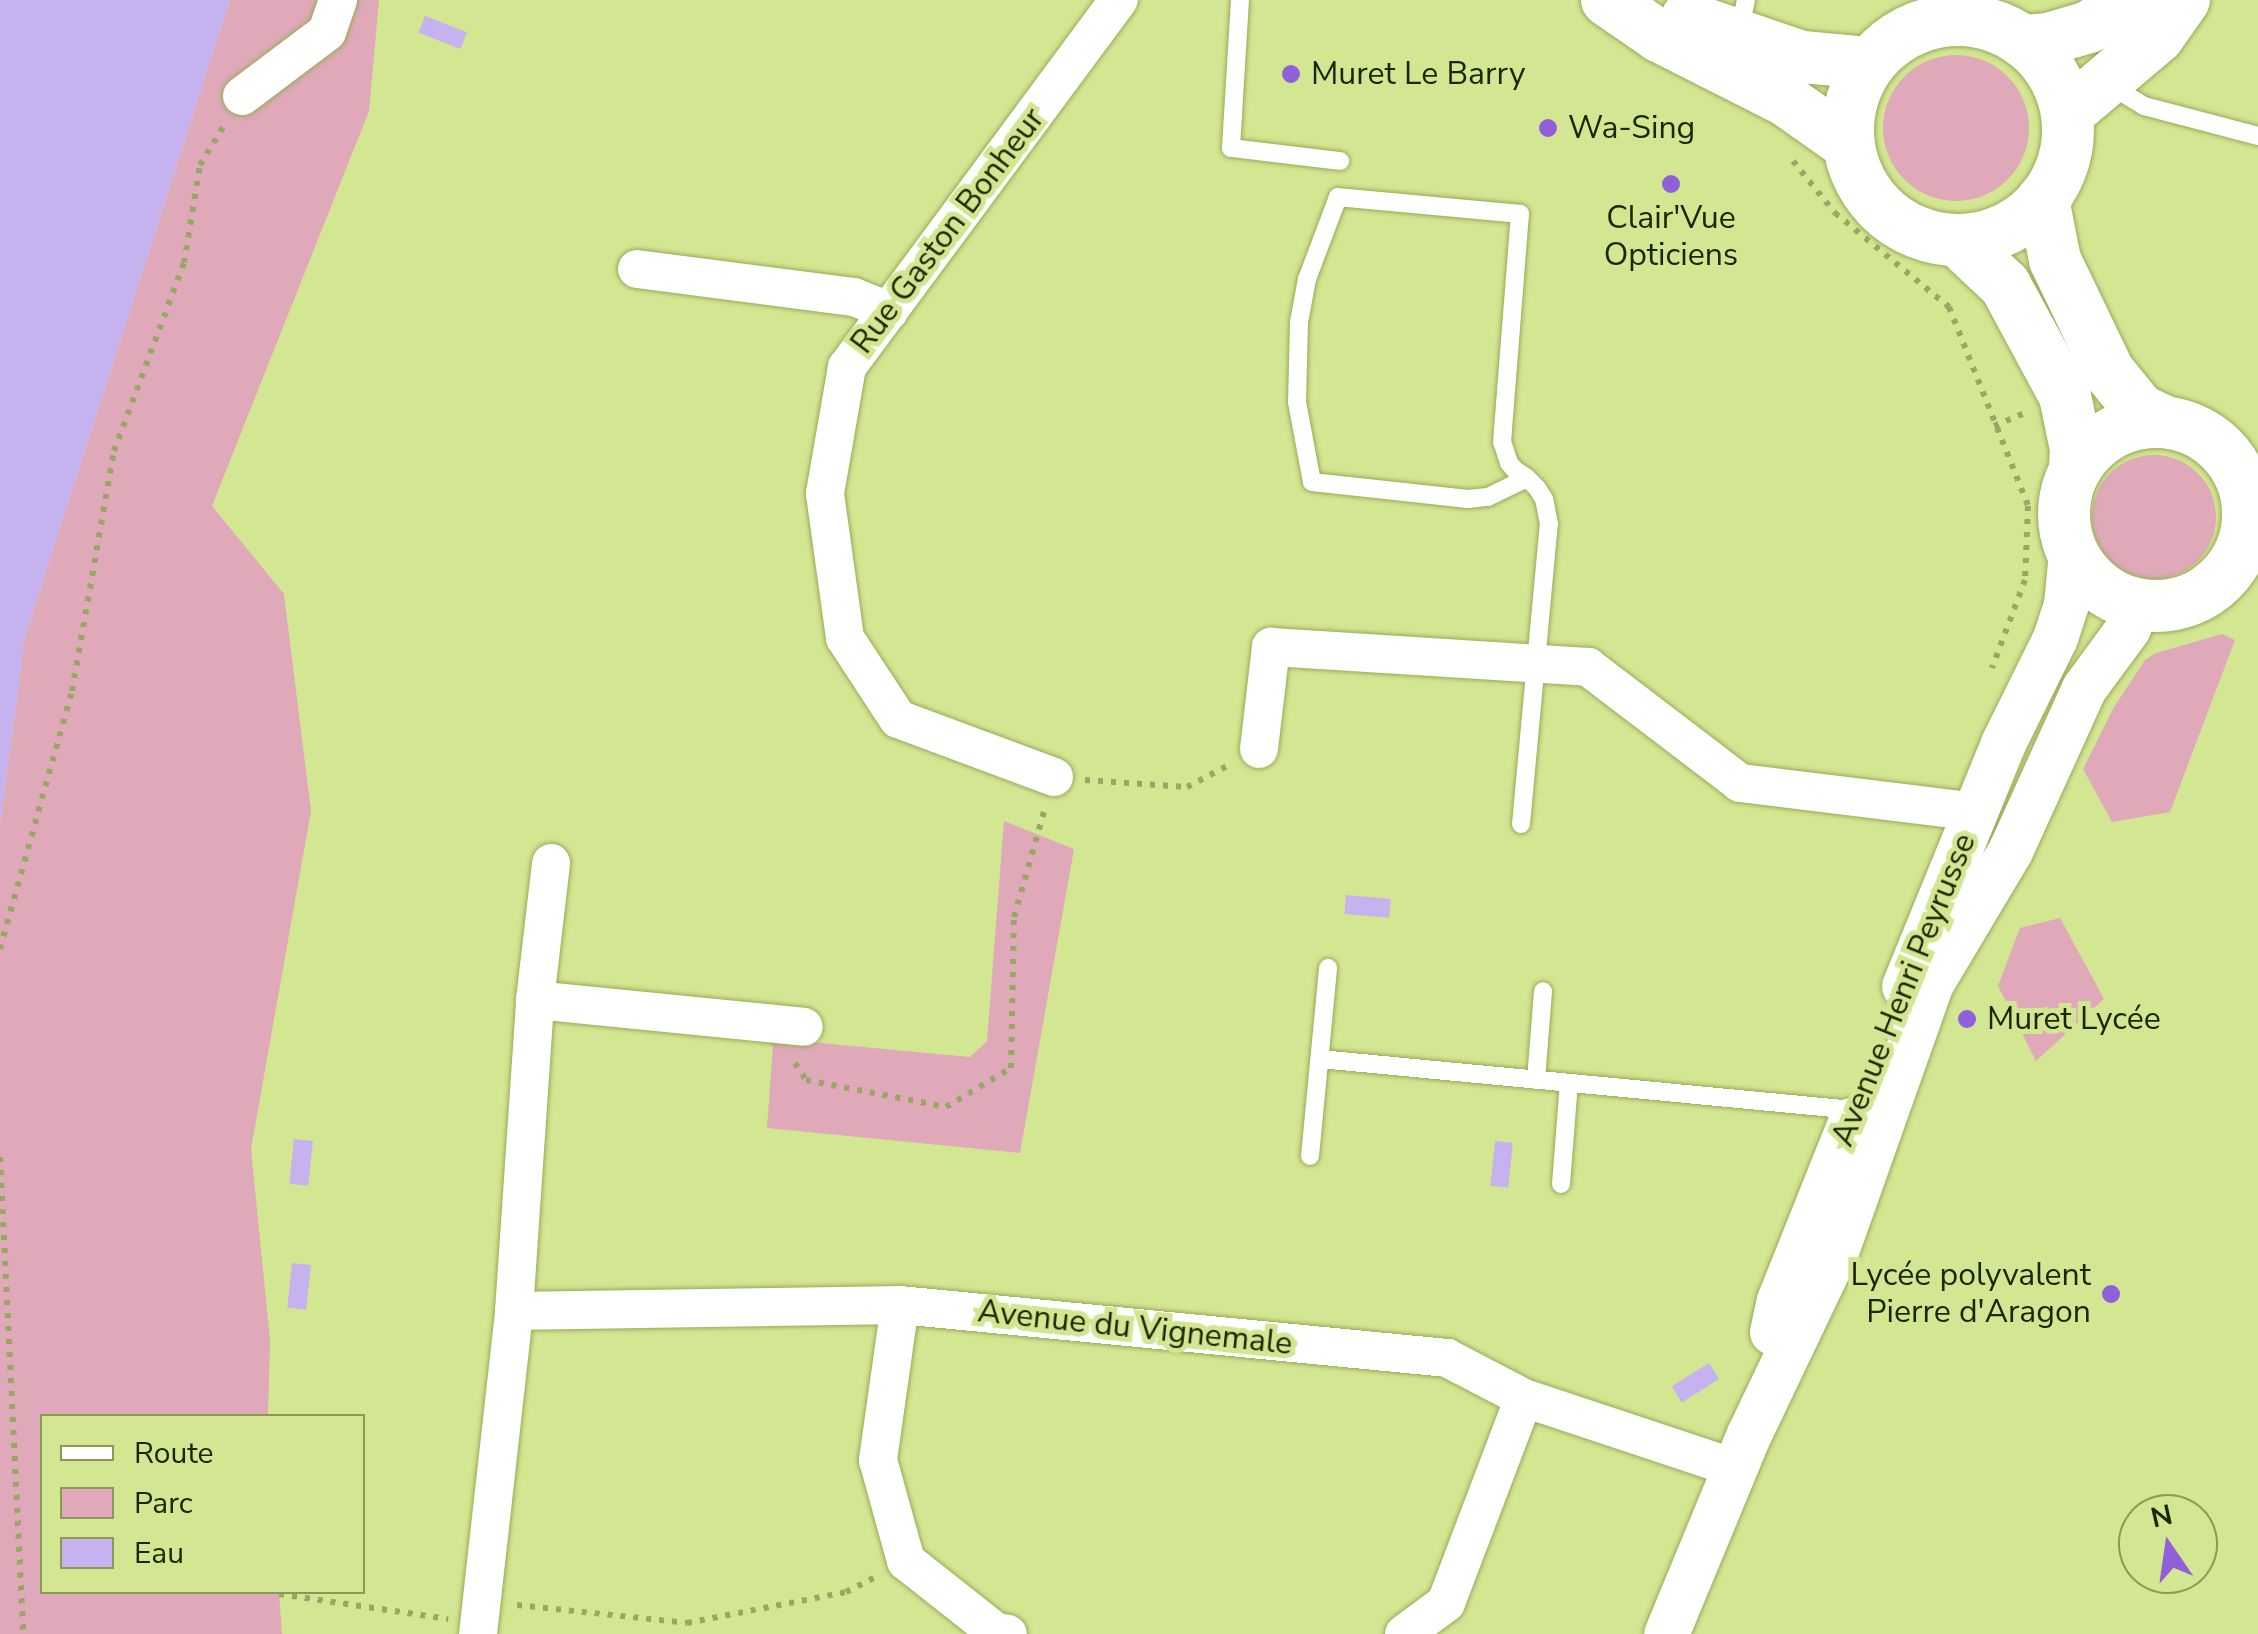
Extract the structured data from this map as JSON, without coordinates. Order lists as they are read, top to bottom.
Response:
{
  "streets": {
    "street": ["Rue Gaston Bonheur", "Avenue Henri Peyrusse", "Avenue du Vignemale"]
  },
  "crossings": [
    ["Avenue Henri Peyrusse", "Avenue du Vignemale"]
  ],
  "places": [
    "Muret Le Barry",
    "Wa-Sing",
    "Clair'Vue Opticiens",
    "Muret Lycée",
    "Lycée polyvalent Pierre d'Aragon"
  ],
  "legend": ["Route", "Parc", "Eau"],
  "north": "top"
}
